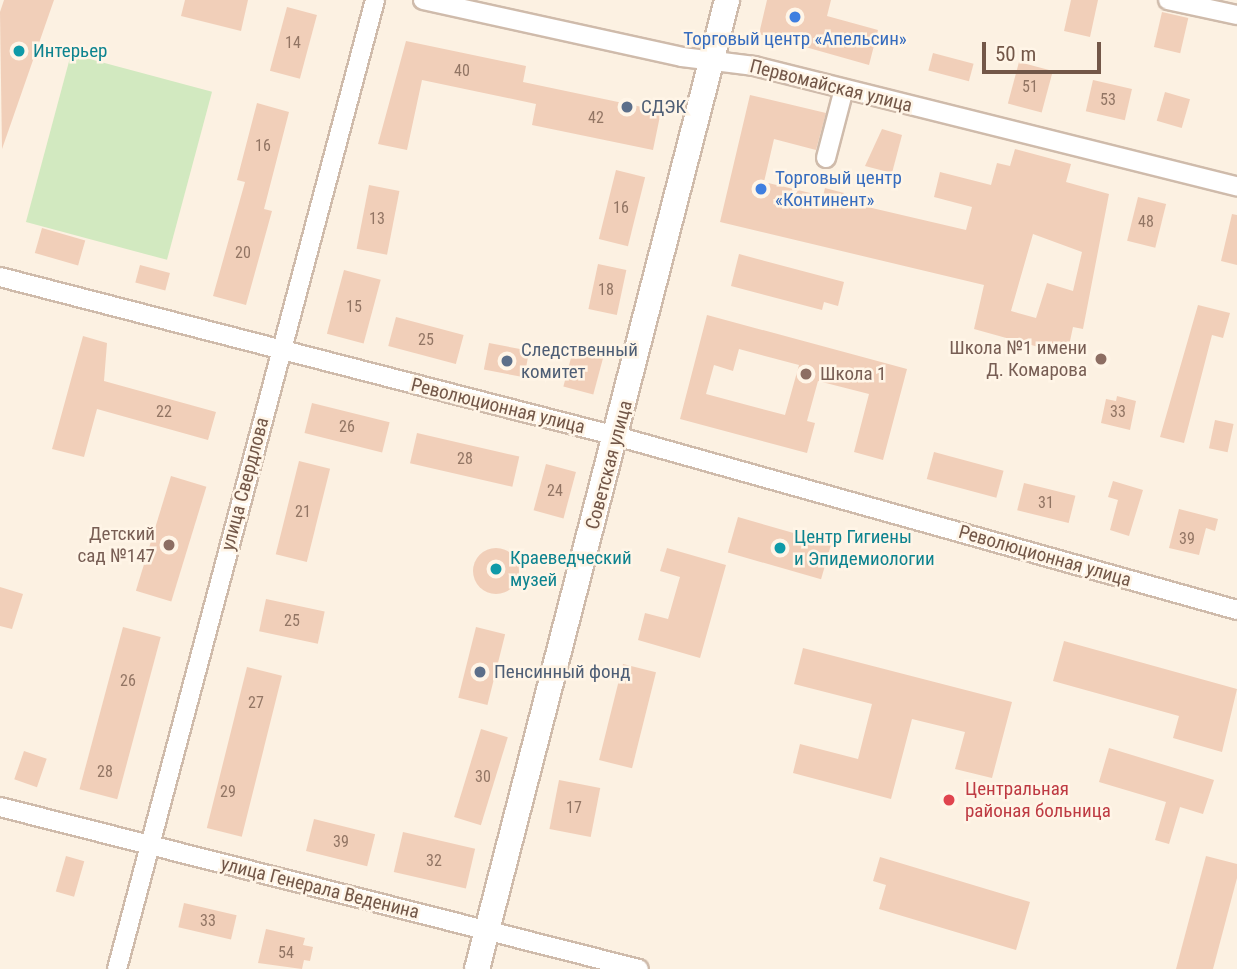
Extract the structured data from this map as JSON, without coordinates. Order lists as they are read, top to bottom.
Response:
{
  "streets": {
    "street": [
      "Первомайская улица",
      "Революционная улица",
      "Советская улица",
      "улица Свердлова",
      "улица Генерала Веденина"
    ]
  },
  "crossings": [
    ["Первомайская улица", "Советская улица"],
    ["Революционная улица", "Советская улица"],
    ["Революционная улица", "улица Свердлова"],
    ["Советская улица", "улица Генерала Веденина"],
    ["улица Свердлова", "улица Генерала Веденина"]
  ],
  "places": [
    "Торговый центр «Апельсин»",
    "Интерьер",
    "СДЭК",
    "Торговый центр «Континент»",
    "Школа №1 имени Д. Комарова",
    "Следственный комитет",
    "Школа 1",
    "Детский сад №147",
    "Центр Гигиены и Эпидемиологии",
    "Краеведческий музей",
    "Пенсинный фонд",
    "Центральная районая больница"
  ],
  "house_numbers": [
    "14",
    "40",
    "51",
    "53",
    "42",
    "16",
    "16",
    "13",
    "48",
    "20",
    "18",
    "15",
    "25",
    "22",
    "33",
    "26",
    "28",
    "24",
    "31",
    "21",
    "39",
    "25",
    "26",
    "27",
    "28",
    "30",
    "29",
    "17",
    "39",
    "32",
    "33",
    "54"
  ],
  "scale_bar": "50 m"
}
